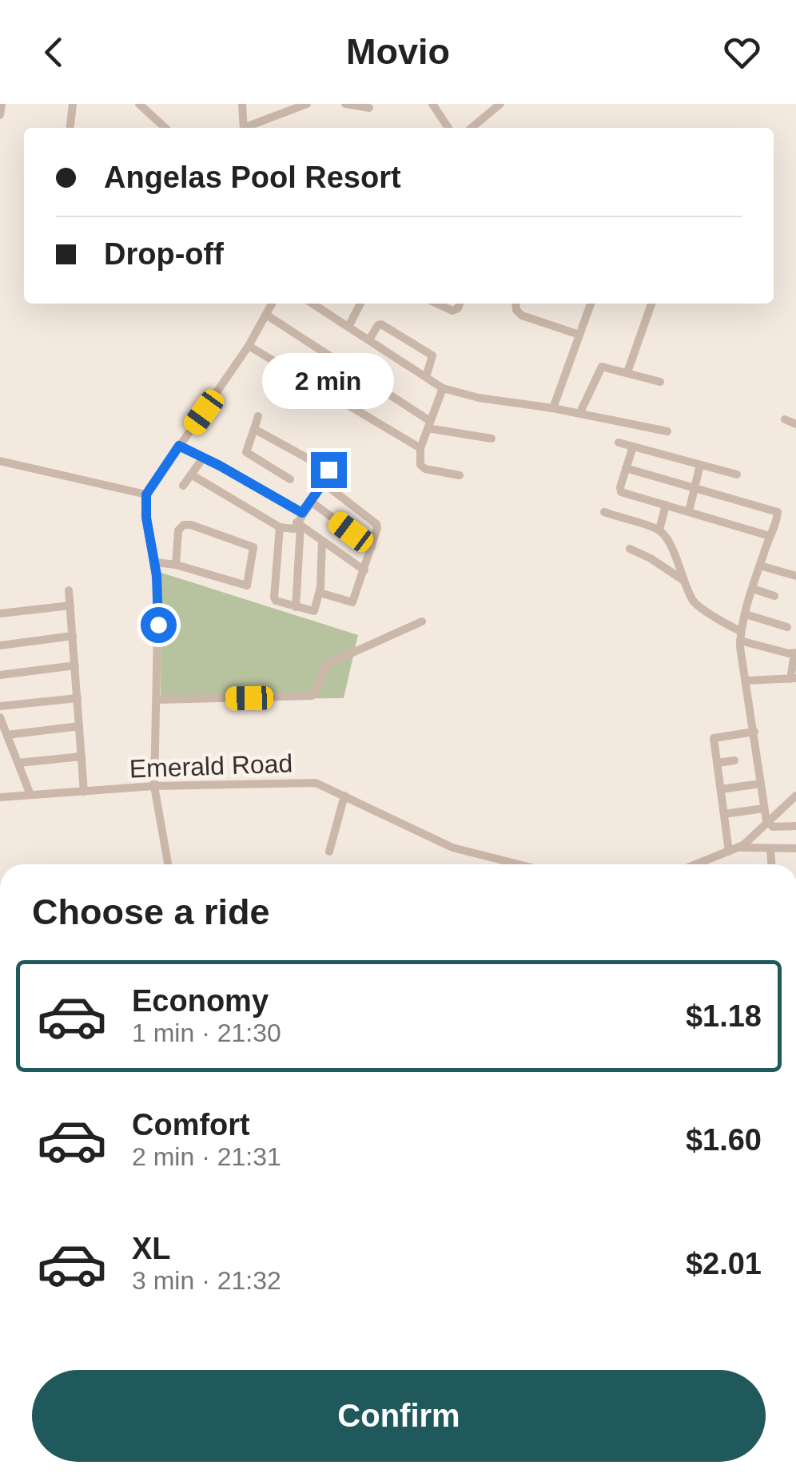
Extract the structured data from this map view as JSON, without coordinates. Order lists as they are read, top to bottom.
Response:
{
  "streets": {
    "street": ["Emerald Road"]
  },
  "page": {
    "header": "Movio",
    "banner": ["Angelas Pool Resort", "Drop-off"],
    "bubble": "2 min",
    "heading": "Choose a ride",
    "list": [
      {
        "name": "Economy",
        "note": "1 min · 21:30",
        "value": "$1.18"
      },
      {
        "name": "Comfort",
        "note": "2 min · 21:31",
        "value": "$1.60"
      },
      {
        "name": "XL",
        "note": "3 min · 21:32",
        "value": "$2.01"
      }
    ],
    "buttons": "Confirm"
  }
}
